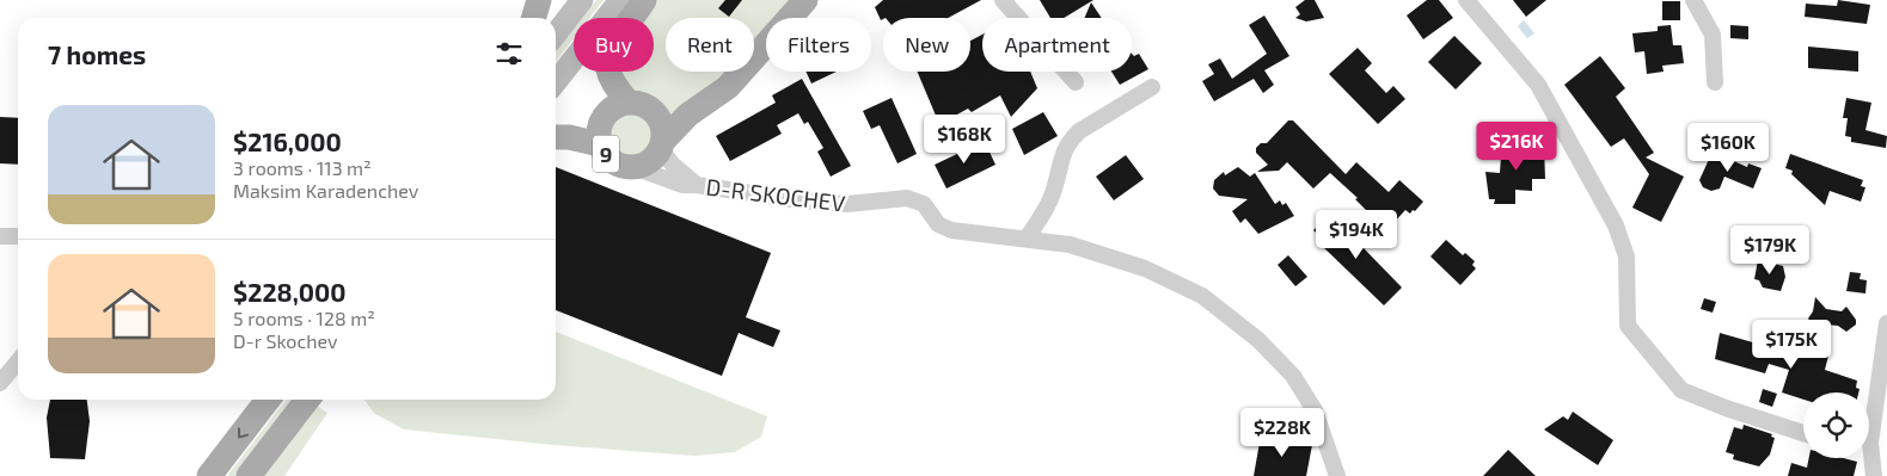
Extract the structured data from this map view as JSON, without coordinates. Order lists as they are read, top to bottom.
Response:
{
  "streets": {
    "main road": ["9"],
    "street": ["D-R SKOCHEV"]
  },
  "crossings": [
    ["9", "D-R SKOCHEV"]
  ],
  "page": {
    "chip": [
      "Buy",
      "Rent",
      "Filters",
      "New",
      "Apartment"
    ],
    "heading": "7 homes",
    "list": [
      {
        "name": "$216,000",
        "note": "3 rooms · 113 m² · Maksim Karadenchev"
      },
      {
        "name": "$228,000",
        "note": "5 rooms · 128 m² · D-r Skochev"
      }
    ],
    "price": [
      "$168K",
      "$216K",
      "$160K",
      "$194K",
      "$179K",
      "$175K",
      "$228K"
    ]
  }
}
